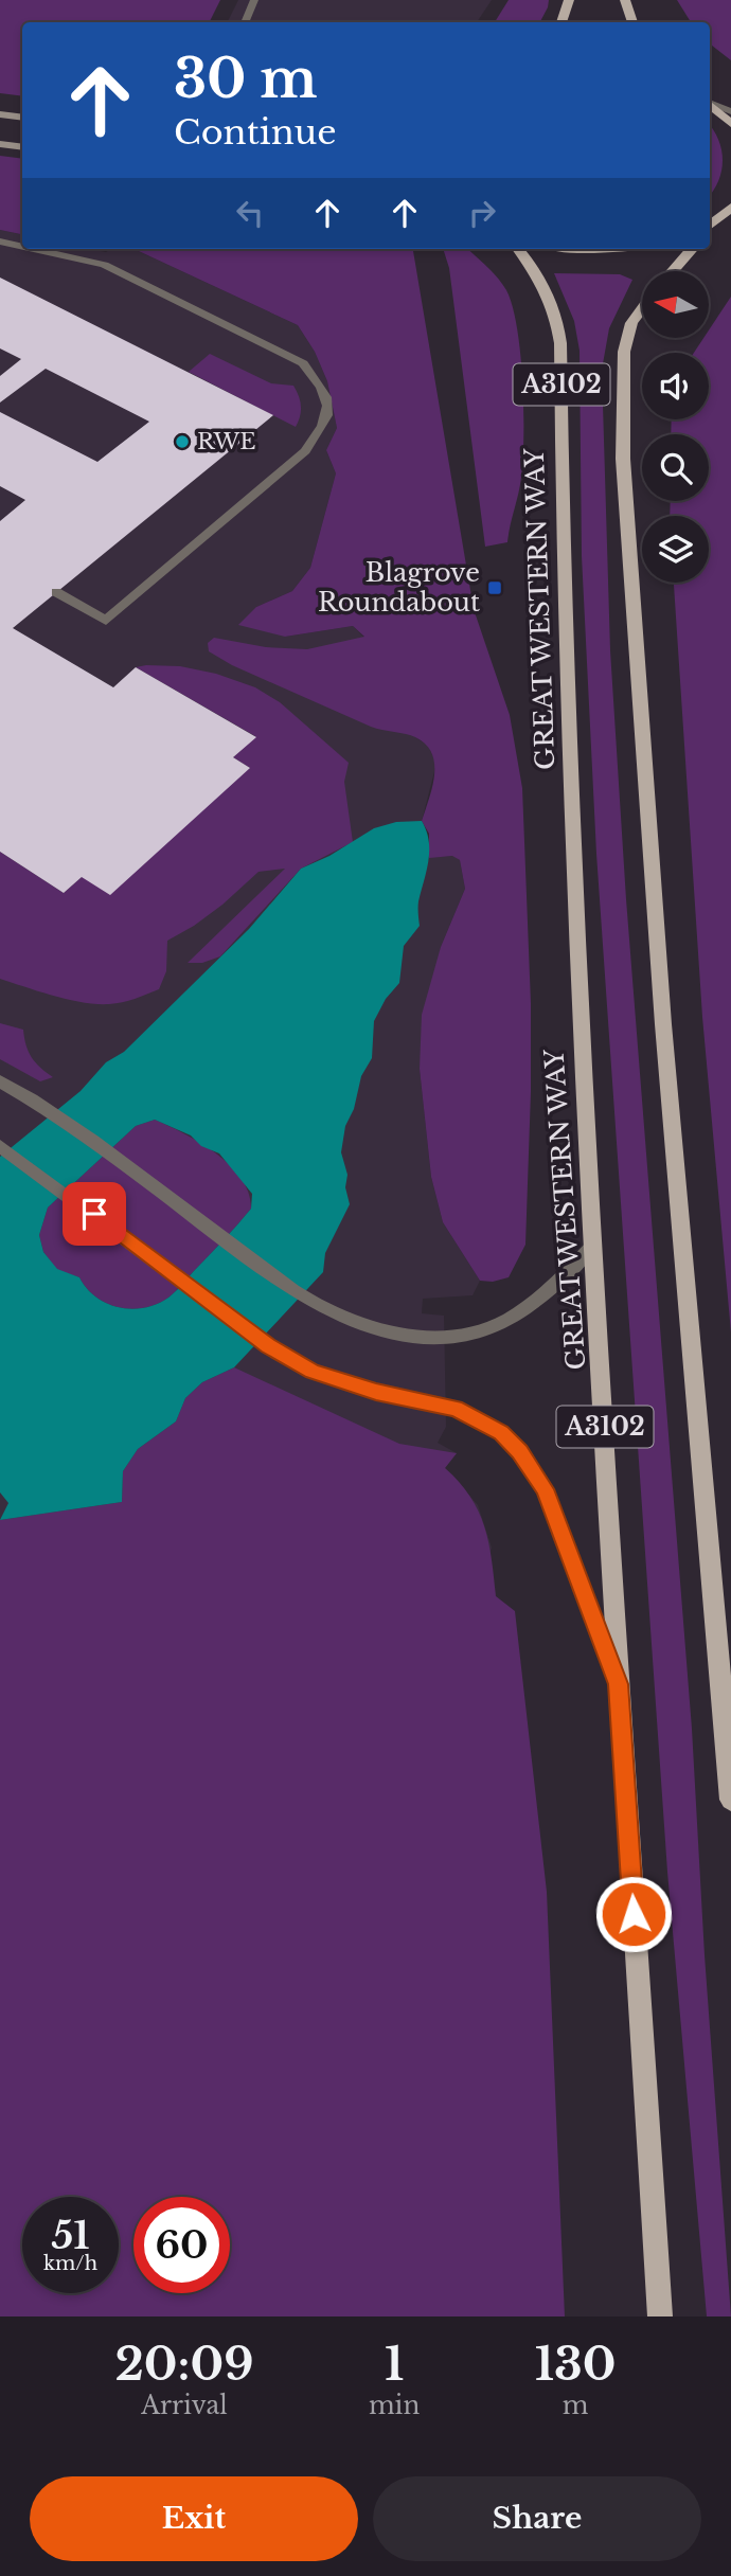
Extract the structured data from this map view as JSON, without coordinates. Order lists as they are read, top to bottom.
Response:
{
  "streets": {
    "main road": ["A3102", "GREAT WESTERN WAY"]
  },
  "places": {
    "other": ["RWE"],
    "transit": ["Blagrove Roundabout"]
  },
  "north": "left",
  "page": {
    "turn": ["30 m", "Continue"],
    "speed": "51 km/h",
    "limit": "60",
    "eta": [
      "20:09",
      "Arrival",
      "1",
      "min",
      "130",
      "m"
    ],
    "buttons": ["Exit", "Share"]
  }
}
